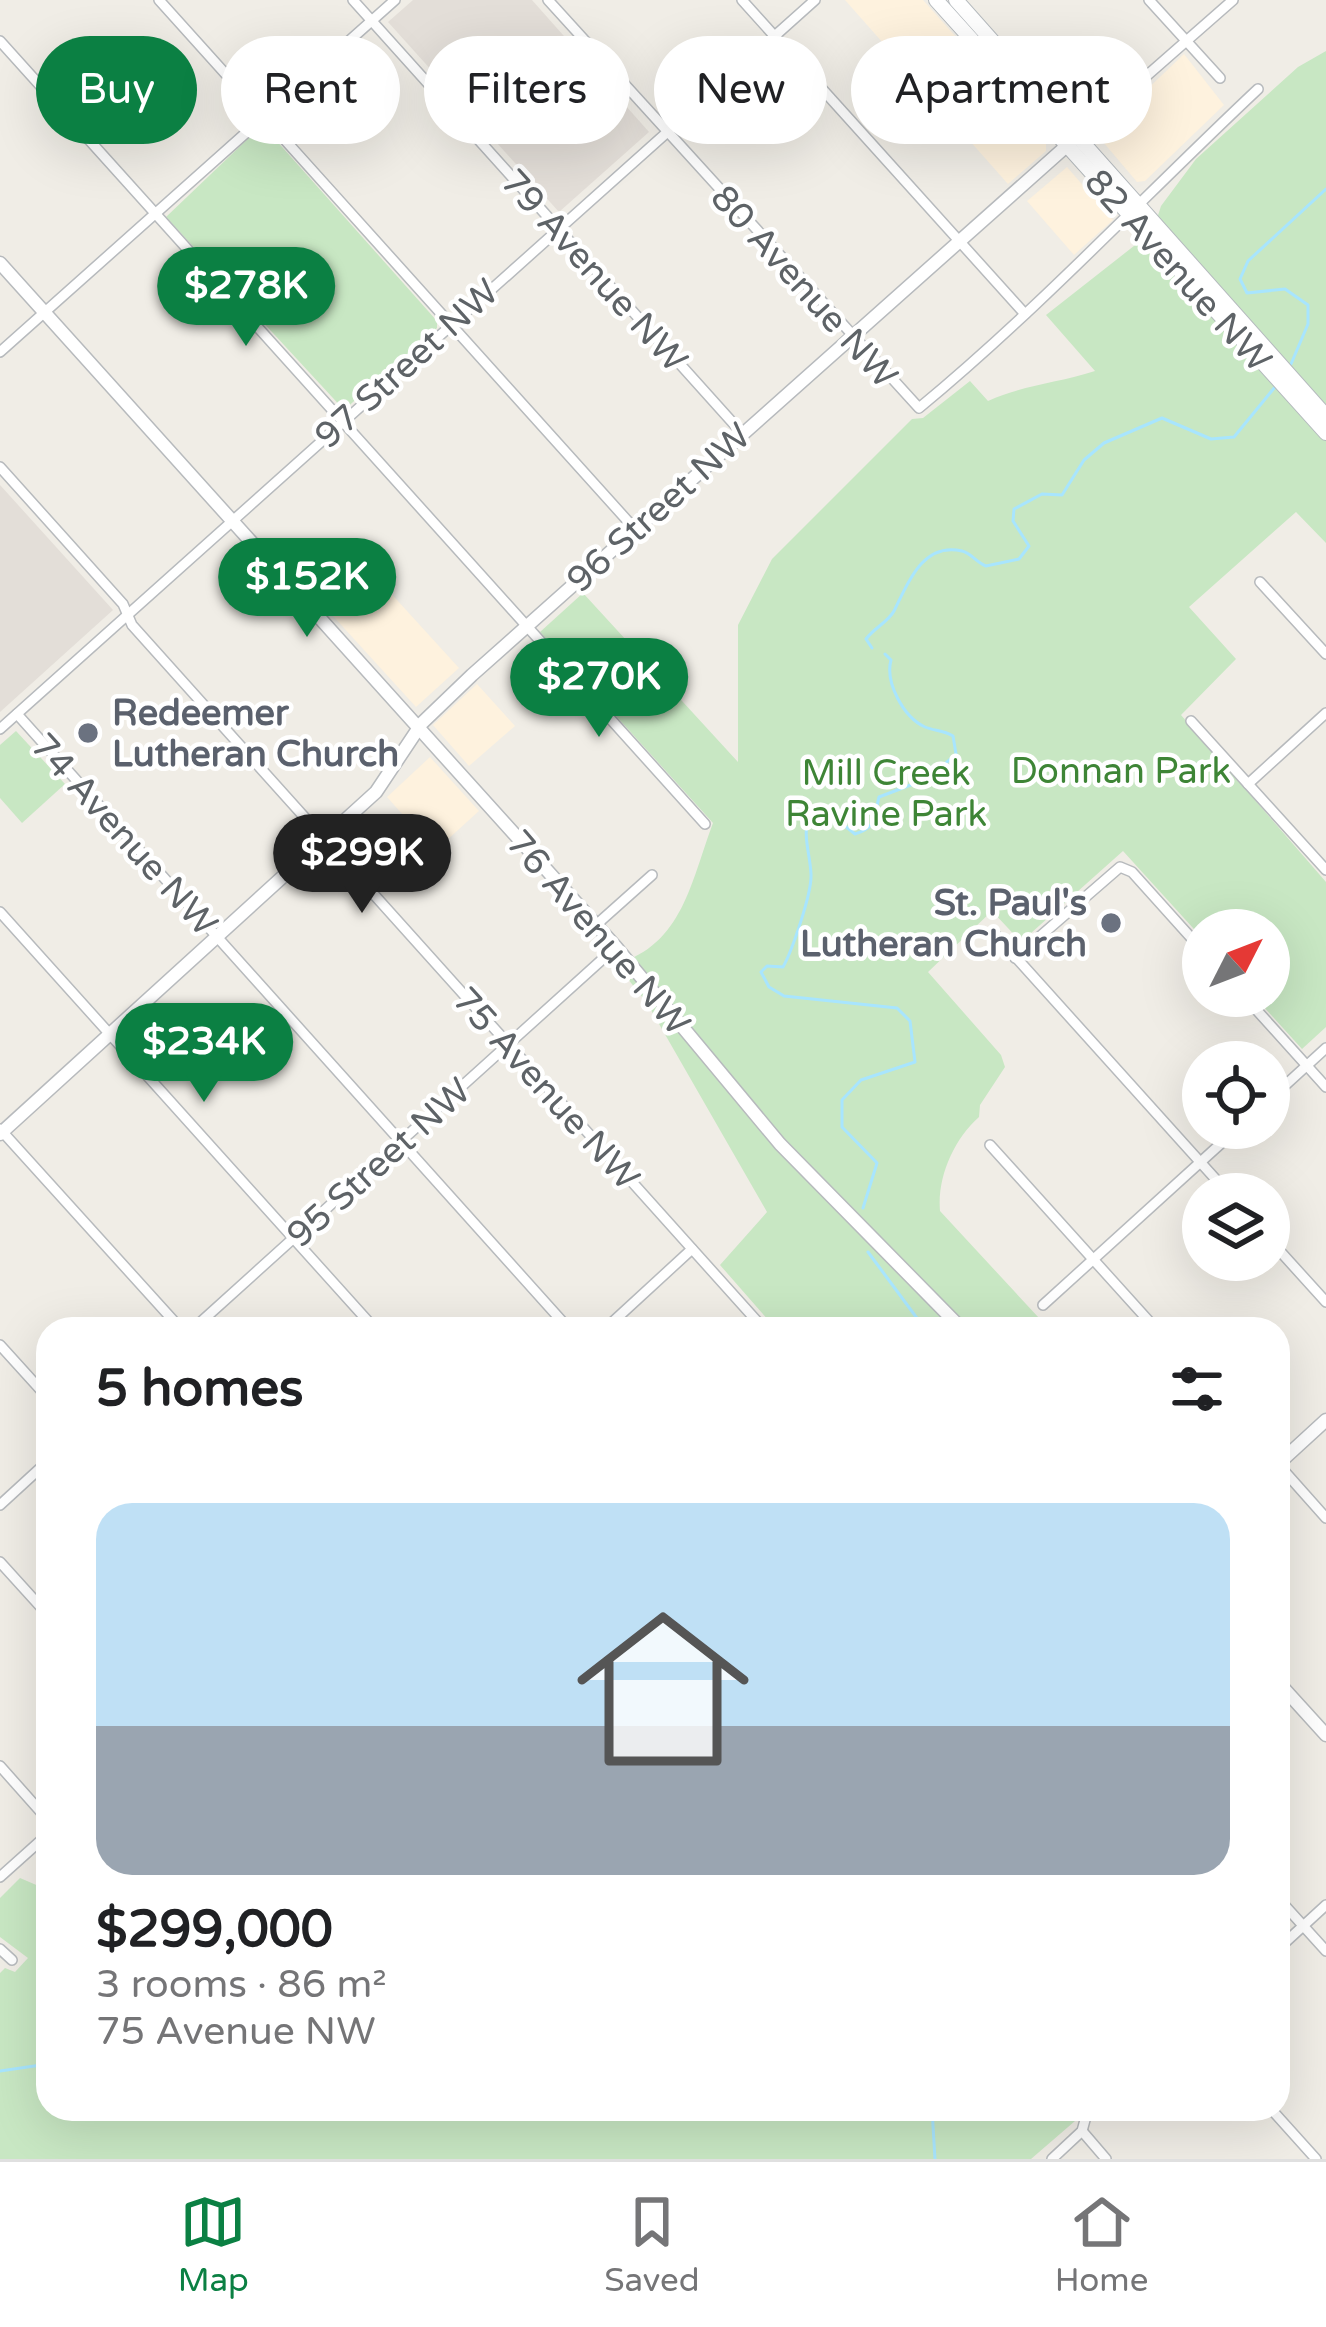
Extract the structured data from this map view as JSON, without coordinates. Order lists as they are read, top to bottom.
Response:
{
  "streets": {
    "main road": ["82 Avenue NW"],
    "street": [
      "79 Avenue NW",
      "80 Avenue NW",
      "97 Street NW",
      "96 Street NW",
      "74 Avenue NW",
      "76 Avenue NW",
      "75 Avenue NW",
      "95 Street NW"
    ]
  },
  "crossings": [
    ["79 Avenue NW", "97 Street NW"],
    ["79 Avenue NW", "96 Street NW"],
    ["80 Avenue NW", "96 Street NW"],
    ["97 Street NW", "74 Avenue NW"],
    ["97 Street NW", "76 Avenue NW"],
    ["97 Street NW", "75 Avenue NW"],
    ["96 Street NW", "74 Avenue NW"],
    ["96 Street NW", "76 Avenue NW"],
    ["96 Street NW", "75 Avenue NW"],
    ["74 Avenue NW", "95 Street NW"],
    ["76 Avenue NW", "95 Street NW"],
    ["75 Avenue NW", "95 Street NW"]
  ],
  "parks": ["Donnan Park", "Mill Creek Ravine Park"],
  "places": ["Redeemer Lutheran Church", "St. Paul's Lutheran Church"],
  "north": "top right",
  "page": {
    "chip": [
      "Buy",
      "Rent",
      "Filters",
      "New",
      "Apartment"
    ],
    "price": [
      "$278K",
      "$152K",
      "$270K",
      "$299K",
      "$234K"
    ],
    "heading": "5 homes",
    "list": [
      {
        "name": "$299,000",
        "note": "3 rooms · 86 m² · 75 Avenue NW"
      }
    ],
    "tabs": ["Map", "Saved", "Home"]
  }
}
